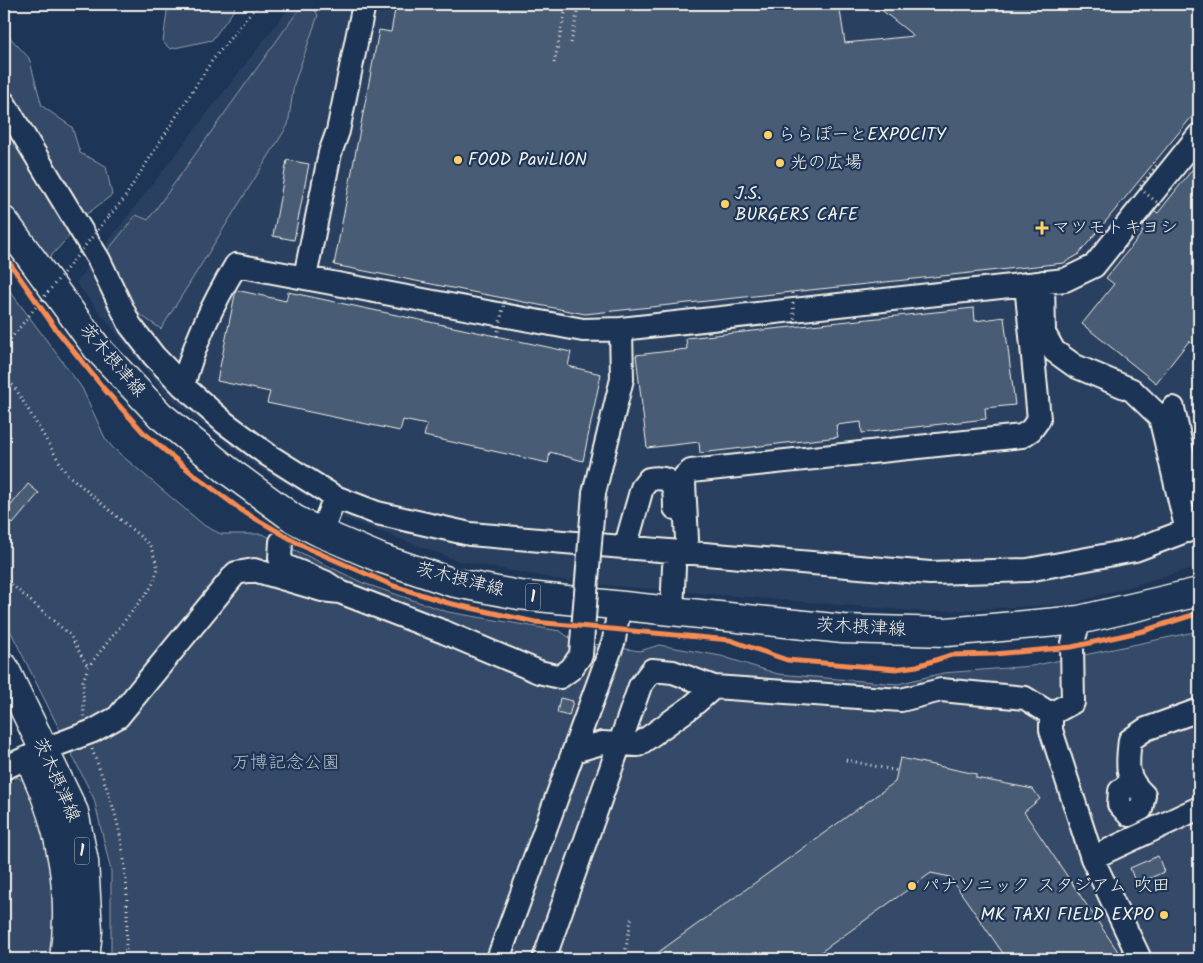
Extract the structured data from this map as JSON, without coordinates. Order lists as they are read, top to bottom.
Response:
{
  "streets": {
    "main road": ["茨木摂津線", "1"]
  },
  "parks": ["万博記念公園"],
  "places": {
    "other": [
      "ららぽーとEXPOCITY",
      "FOOD PaviLION",
      "光の広場",
      "J.S. BURGERS CAFE",
      "パナソニック スタジアム 吹田",
      "MK TAXI FIELD EXPO"
    ],
    "health": ["マツモトキヨシ"]
  }
}
